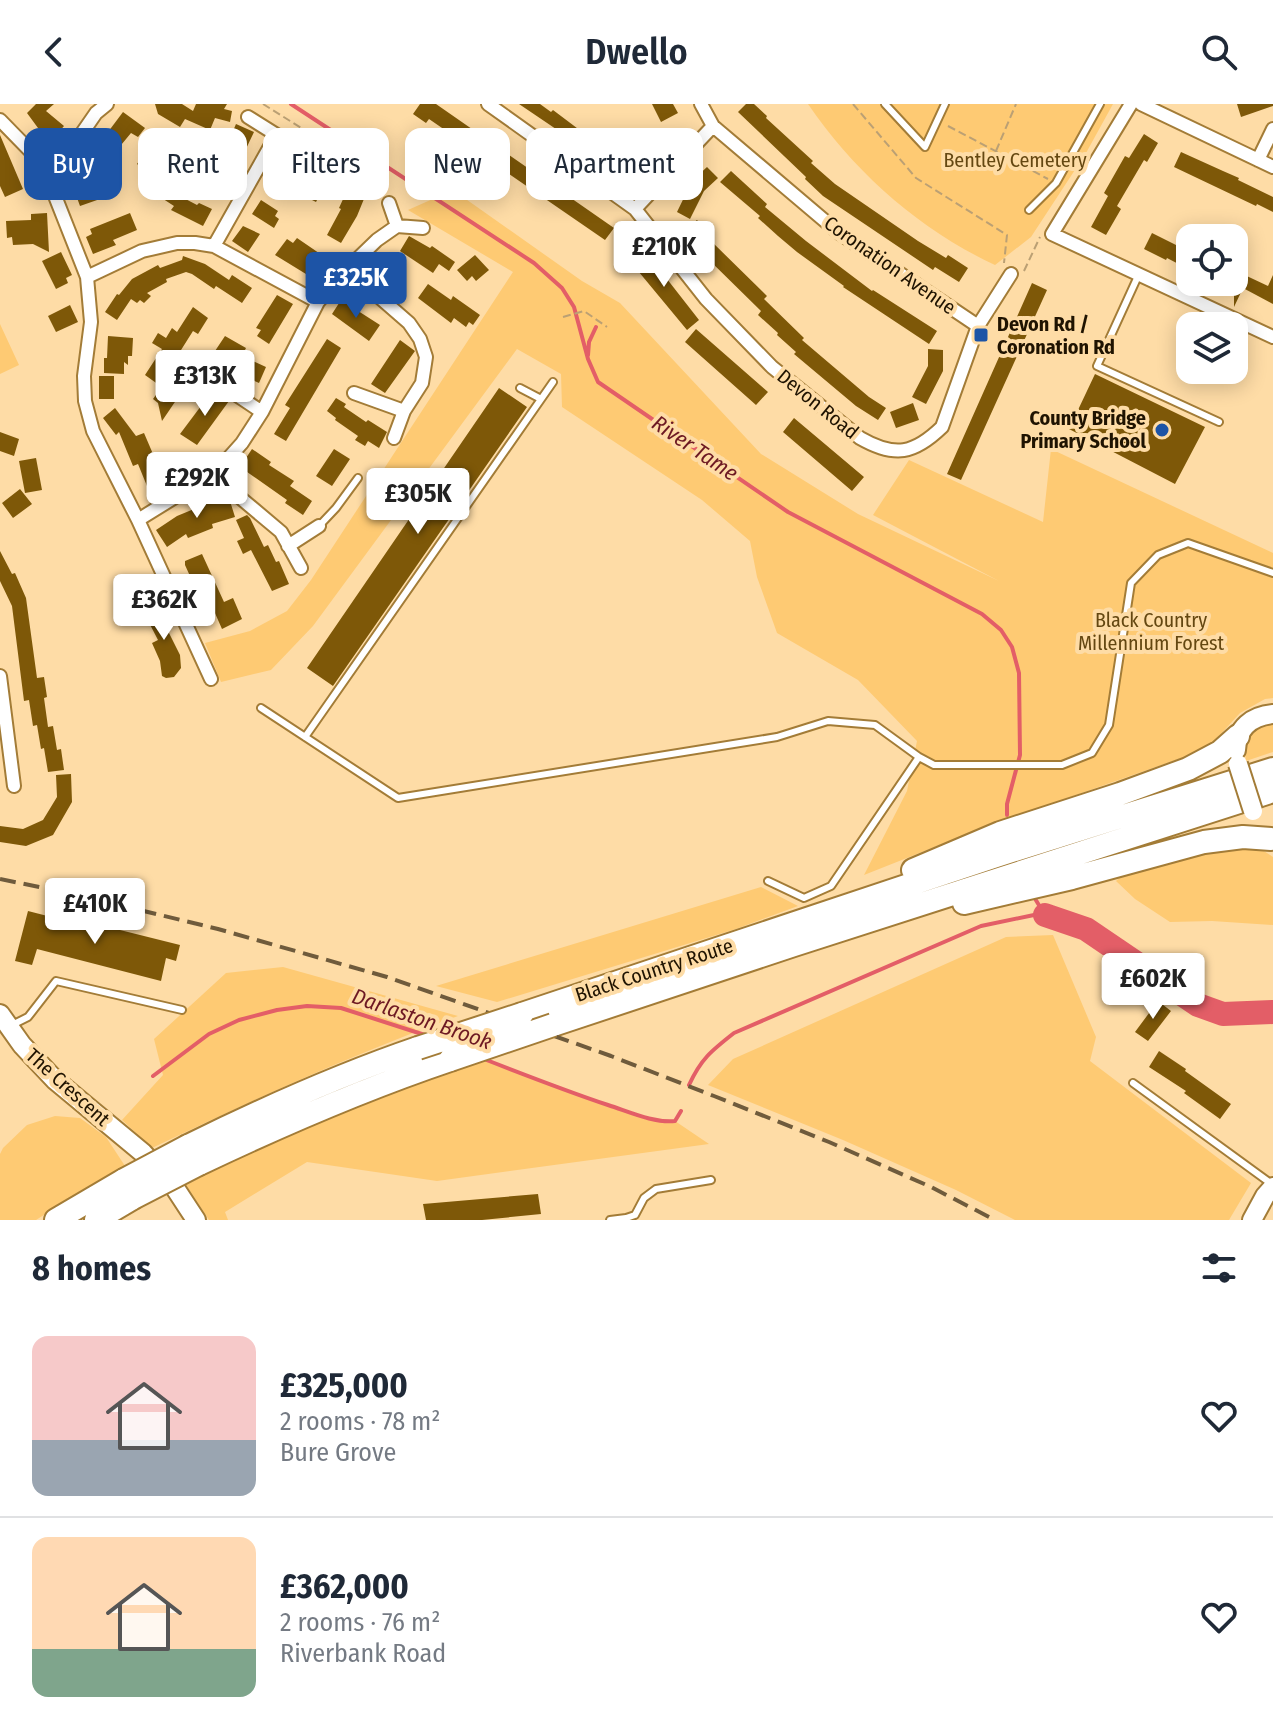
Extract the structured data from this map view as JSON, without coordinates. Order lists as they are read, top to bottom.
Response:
{
  "streets": {
    "highway": ["Black Country Route"],
    "street": ["Coronation Avenue", "Devon Road", "The Crescent"]
  },
  "crossings": [
    ["Coronation Avenue", "Devon Road"]
  ],
  "water": ["River Tame", "Darlaston Brook"],
  "parks": ["Bentley Cemetery", "Black Country Millennium Forest"],
  "places": {
    "transit": ["Devon Rd / Coronation Rd"],
    "other": ["County Bridge Primary School"]
  },
  "page": {
    "header": "Dwello",
    "chip": [
      "Buy",
      "Rent",
      "Filters",
      "New",
      "Apartment"
    ],
    "price": [
      "£210K",
      "£325K",
      "£313K",
      "£292K",
      "£305K",
      "£362K",
      "£410K",
      "£602K"
    ],
    "heading": "8 homes",
    "list": [
      {
        "name": "£325,000",
        "note": "2 rooms · 78 m² · Bure Grove"
      },
      {
        "name": "£362,000",
        "note": "2 rooms · 76 m² · Riverbank Road"
      }
    ]
  }
}
